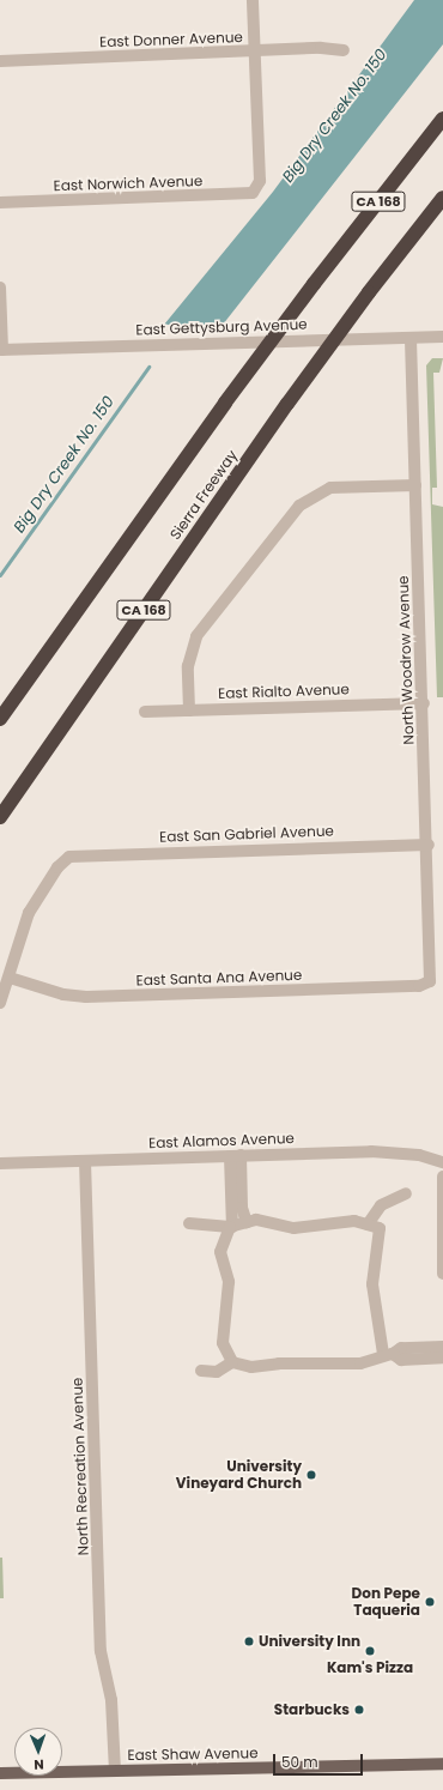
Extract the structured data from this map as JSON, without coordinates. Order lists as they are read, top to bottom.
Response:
{
  "streets": {
    "highway": ["CA 168", "Sierra Freeway"],
    "main road": ["East Shaw Avenue"],
    "street": [
      "East Donner Avenue",
      "East Norwich Avenue",
      "East Gettysburg Avenue",
      "North Woodrow Avenue",
      "East Rialto Avenue",
      "East San Gabriel Avenue",
      "East Santa Ana Avenue",
      "East Alamos Avenue",
      "North Recreation Avenue"
    ]
  },
  "crossings": [
    ["East Donner Avenue", "East Norwich Avenue"],
    ["East Gettysburg Avenue", "North Woodrow Avenue"],
    ["North Woodrow Avenue", "East Rialto Avenue"],
    ["North Woodrow Avenue", "East San Gabriel Avenue"],
    ["North Woodrow Avenue", "East Santa Ana Avenue"],
    ["East San Gabriel Avenue", "East Santa Ana Avenue"],
    ["East Alamos Avenue", "North Recreation Avenue"],
    ["North Recreation Avenue", "East Shaw Avenue"]
  ],
  "water": ["Big Dry Creek No. 150"],
  "places": [
    "University Vineyard Church",
    "Don Pepe Taqueria",
    "University Inn",
    "Kam's Pizza",
    "Starbucks"
  ],
  "scale_bar": "50 m",
  "north": "bottom"
}
